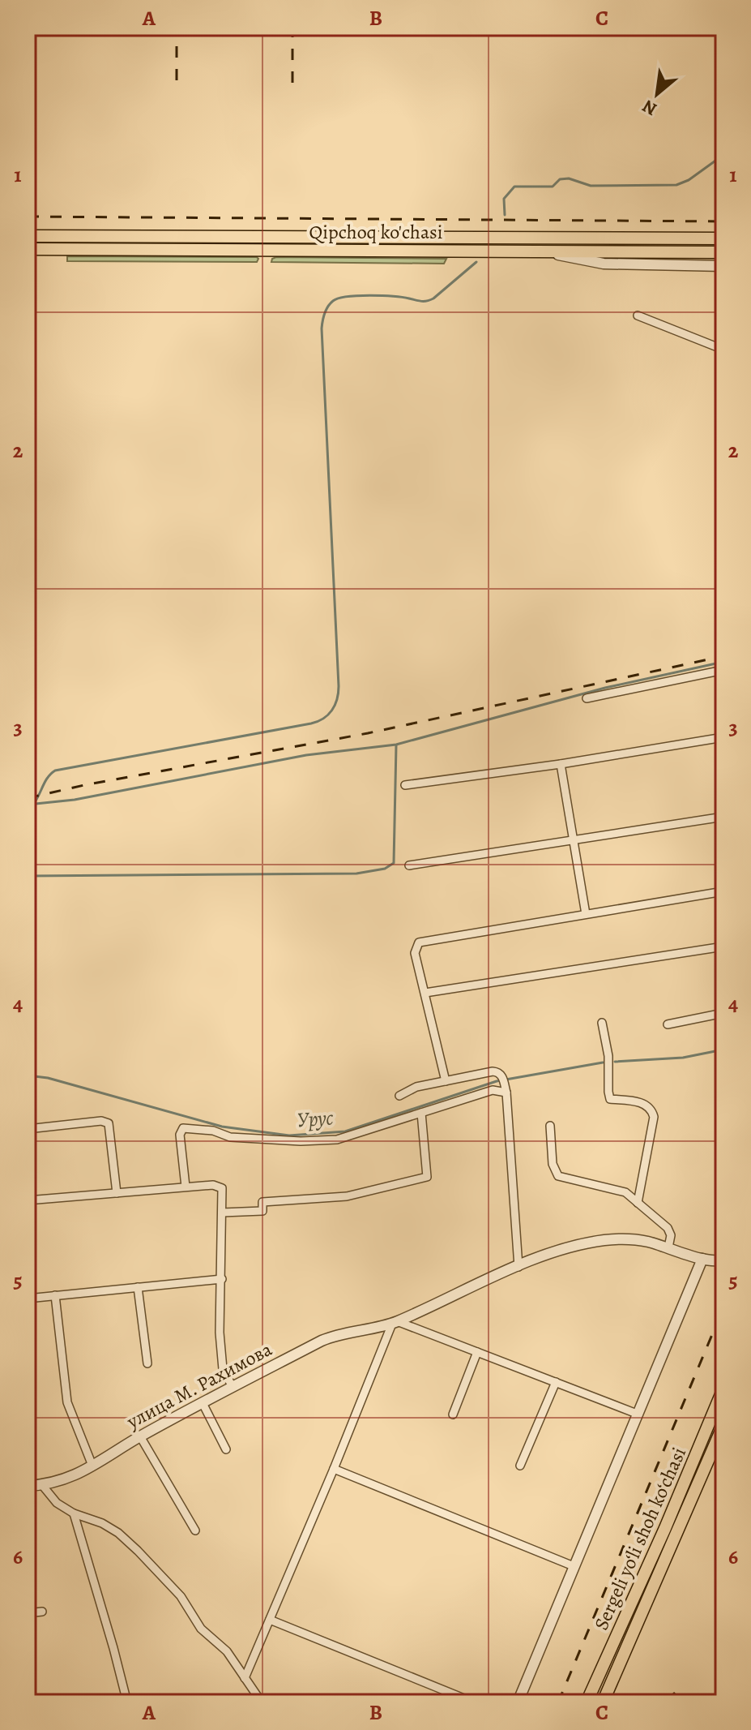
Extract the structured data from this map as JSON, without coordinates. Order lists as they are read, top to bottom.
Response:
{
  "streets": {
    "main road": ["Qipchoq ko'chasi", "Sergeli yo‘li shoh ko‘chasi"],
    "street": ["улица М. Рахимова"]
  },
  "water": ["Урус"],
  "north": "bottom left",
  "grid": {
    "columns": ["A", "B", "C"],
    "rows": [
      "1",
      "2",
      "3",
      "4",
      "5",
      "6"
    ]
  }
}
